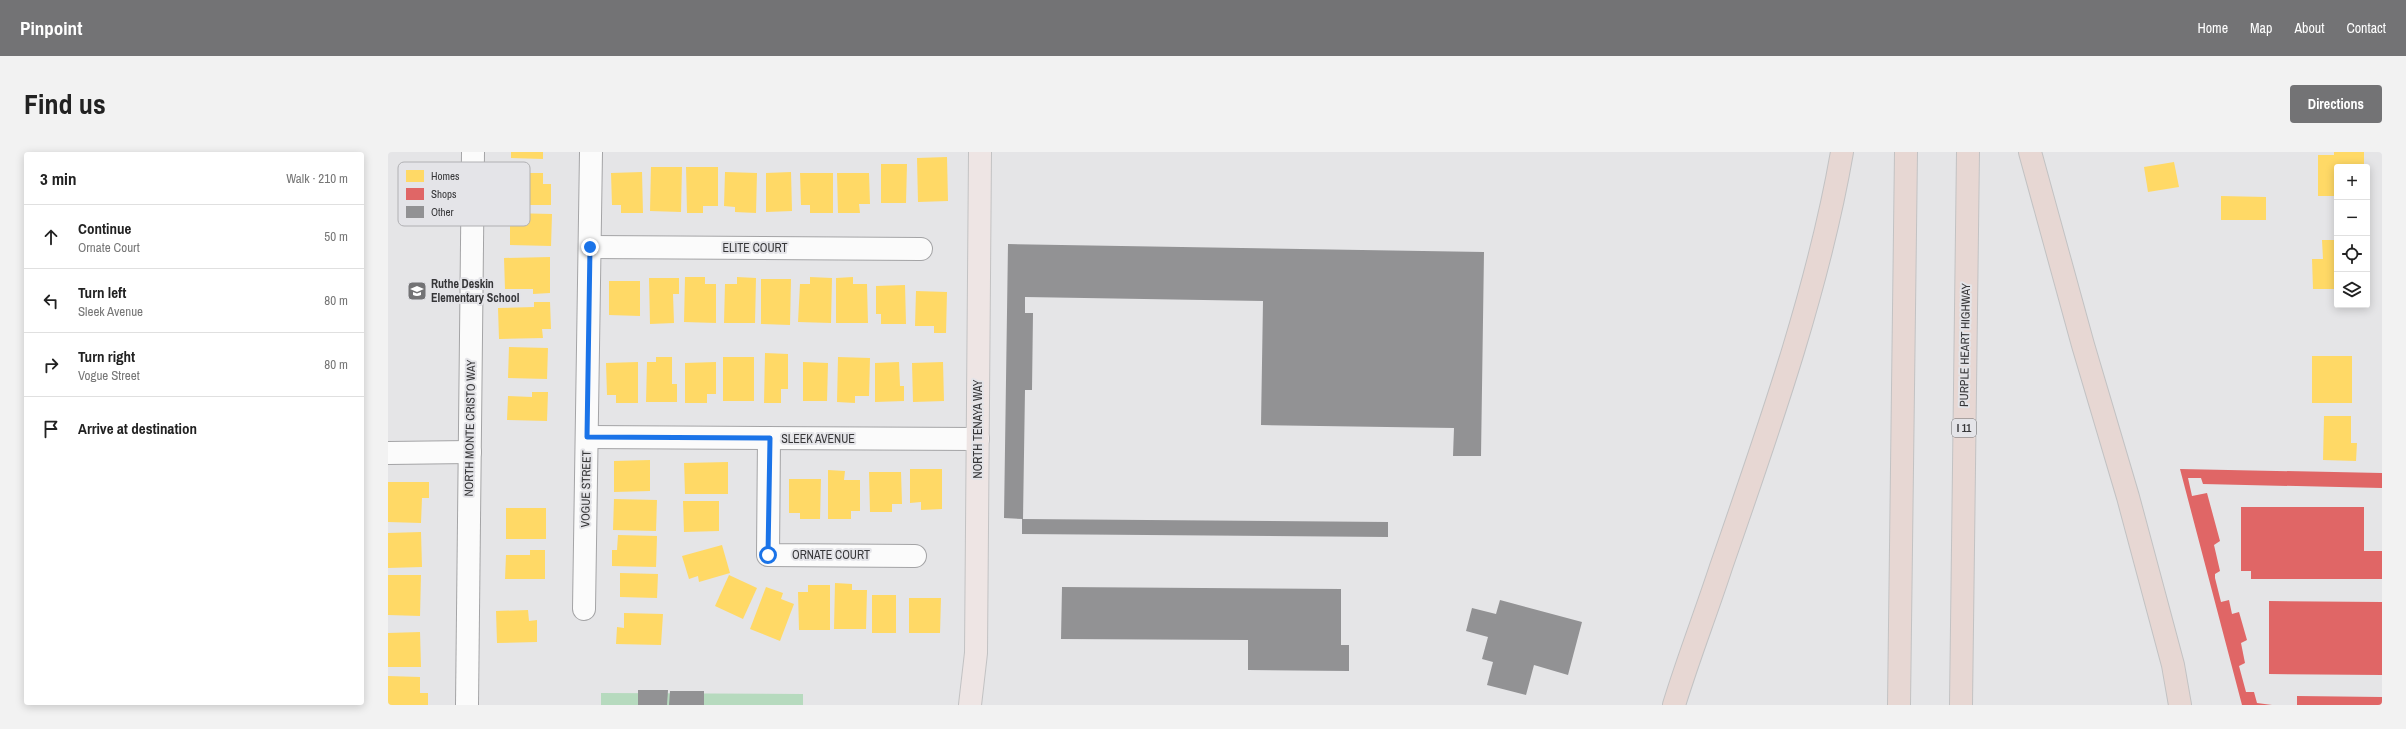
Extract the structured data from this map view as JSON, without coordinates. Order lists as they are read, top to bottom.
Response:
{
  "streets": {
    "highway": ["PURPLE HEART HIGHWAY", "I 11"],
    "main road": ["NORTH TENAYA WAY"],
    "street": [
      "ELITE COURT",
      "NORTH MONTE CRISTO WAY",
      "SLEEK AVENUE",
      "VOGUE STREET",
      "ORNATE COURT"
    ]
  },
  "crossings": [
    ["ELITE COURT", "VOGUE STREET"],
    ["NORTH TENAYA WAY", "SLEEK AVENUE"],
    ["SLEEK AVENUE", "VOGUE STREET"],
    ["SLEEK AVENUE", "ORNATE COURT"]
  ],
  "places": {
    "school or university": ["Ruthe Deskin Elementary School"]
  },
  "legend": ["Homes", "Shops", "Other"],
  "page": {
    "header": "Pinpoint",
    "nav": [
      "Home",
      "Map",
      "About",
      "Contact"
    ],
    "title": "Find us",
    "buttons": "Directions",
    "heading": ["3 min", "Walk · 210 m"],
    "map_buttons": ["+", "−"],
    "list": [
      ["Continue", "Ornate Court", "50 m"],
      ["Turn left", "Sleek Avenue", "80 m"],
      ["Turn right", "Vogue Street", "80 m"],
      "Arrive at destination"
    ]
  }
}
